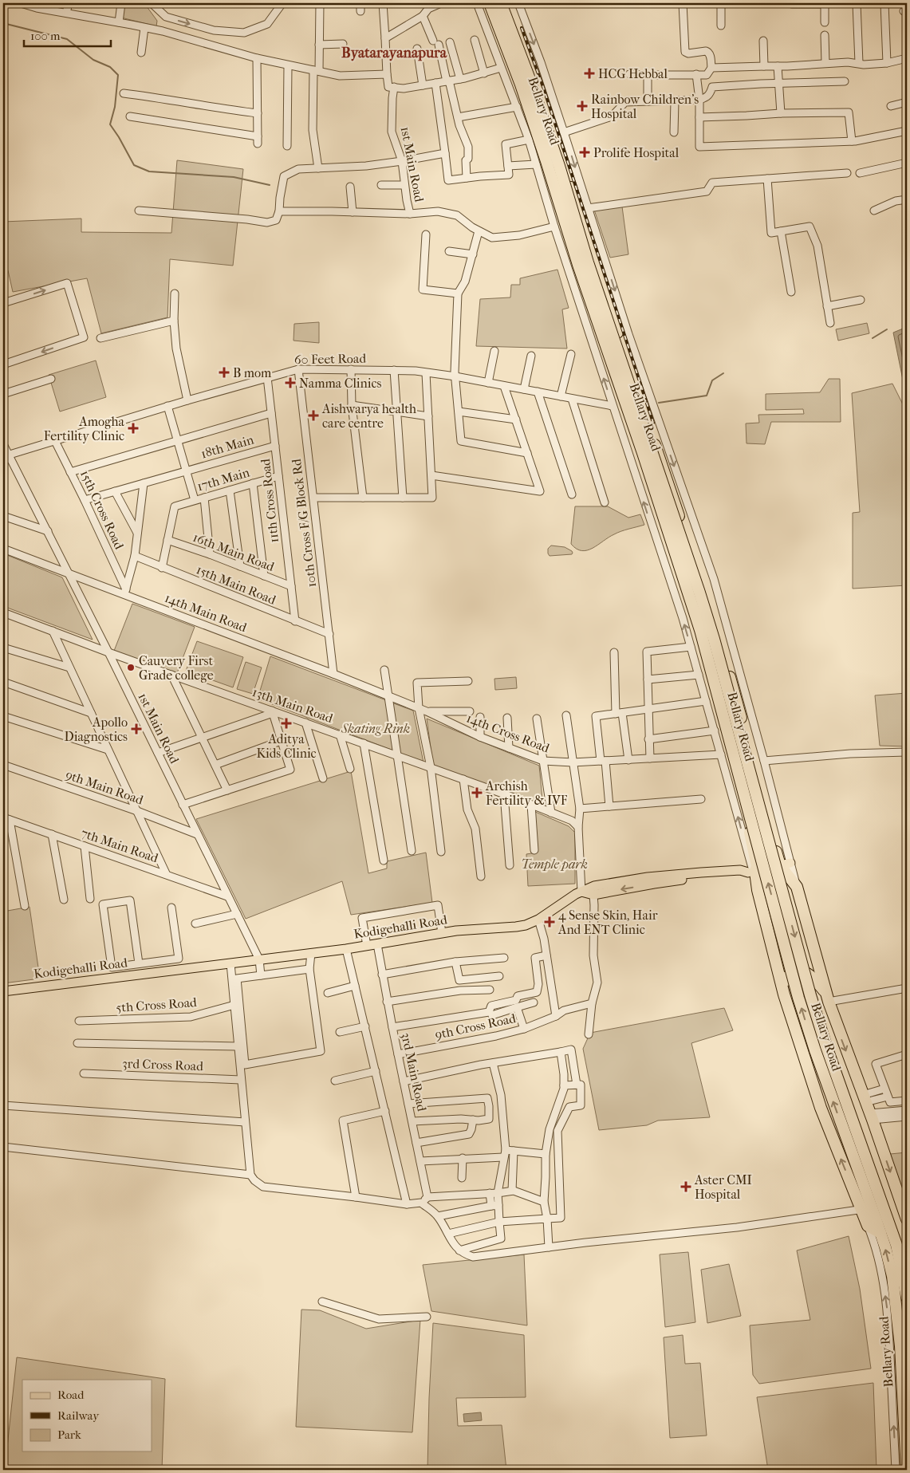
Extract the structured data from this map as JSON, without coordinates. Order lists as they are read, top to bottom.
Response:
{
  "streets": {
    "highway": ["Bellary Road"],
    "main road": ["Kodigehalli Road"],
    "street": [
      "1st Main Road",
      "60 Feet Road",
      "18th Main",
      "17th Main",
      "11th Cross Road",
      "15th Cross Road",
      "10th Cross F/G Block Rd",
      "16th Main Road",
      "15th Main Road",
      "14th Main Road",
      "13th Main Road",
      "14th Cross Road",
      "9th Main Road",
      "7th Main Road",
      "5th Cross Road",
      "9th Cross Road",
      "3rd Cross Road",
      "3rd Main Road"
    ]
  },
  "crossings": [
    ["Bellary Road", "Kodigehalli Road"],
    ["1st Main Road", "60 Feet Road"],
    ["1st Main Road", "14th Main Road"],
    ["1st Main Road", "13th Main Road"],
    ["1st Main Road", "9th Main Road"],
    ["1st Main Road", "7th Main Road"],
    ["1st Main Road", "Kodigehalli Road"],
    ["60 Feet Road", "11th Cross Road"],
    ["60 Feet Road", "15th Cross Road"],
    ["60 Feet Road", "10th Cross F/G Block Rd"],
    ["18th Main", "11th Cross Road"],
    ["18th Main", "15th Cross Road"],
    ["17th Main", "11th Cross Road"],
    ["17th Main", "16th Main Road"],
    ["11th Cross Road", "16th Main Road"],
    ["11th Cross Road", "15th Main Road"],
    ["15th Cross Road", "14th Main Road"],
    ["10th Cross F/G Block Rd", "15th Main Road"],
    ["10th Cross F/G Block Rd", "14th Main Road"],
    ["14th Main Road", "14th Cross Road"],
    ["Kodigehalli Road", "3rd Main Road"],
    ["9th Cross Road", "3rd Main Road"]
  ],
  "districts": ["Byatarayanapura"],
  "parks": ["Skating Rink", "Temple park"],
  "places": {
    "health": [
      "HCG Hebbal",
      "Rainbow Children's Hospital",
      "Prolife Hospital",
      "B mom",
      "Namma Clinics",
      "Aishwarya health care centre",
      "Amogha Fertility Clinic",
      "Aditya Kids Clinic",
      "Apollo Diagnostics",
      "Archish Fertility & IVF",
      "4 Sense Skin, Hair And ENT Clinic",
      "Aster CMI Hospital"
    ],
    "other": ["Cauvery First Grade college"]
  },
  "legend": ["Road", "Railway", "Park"],
  "scale_bar": "100 m"
}
